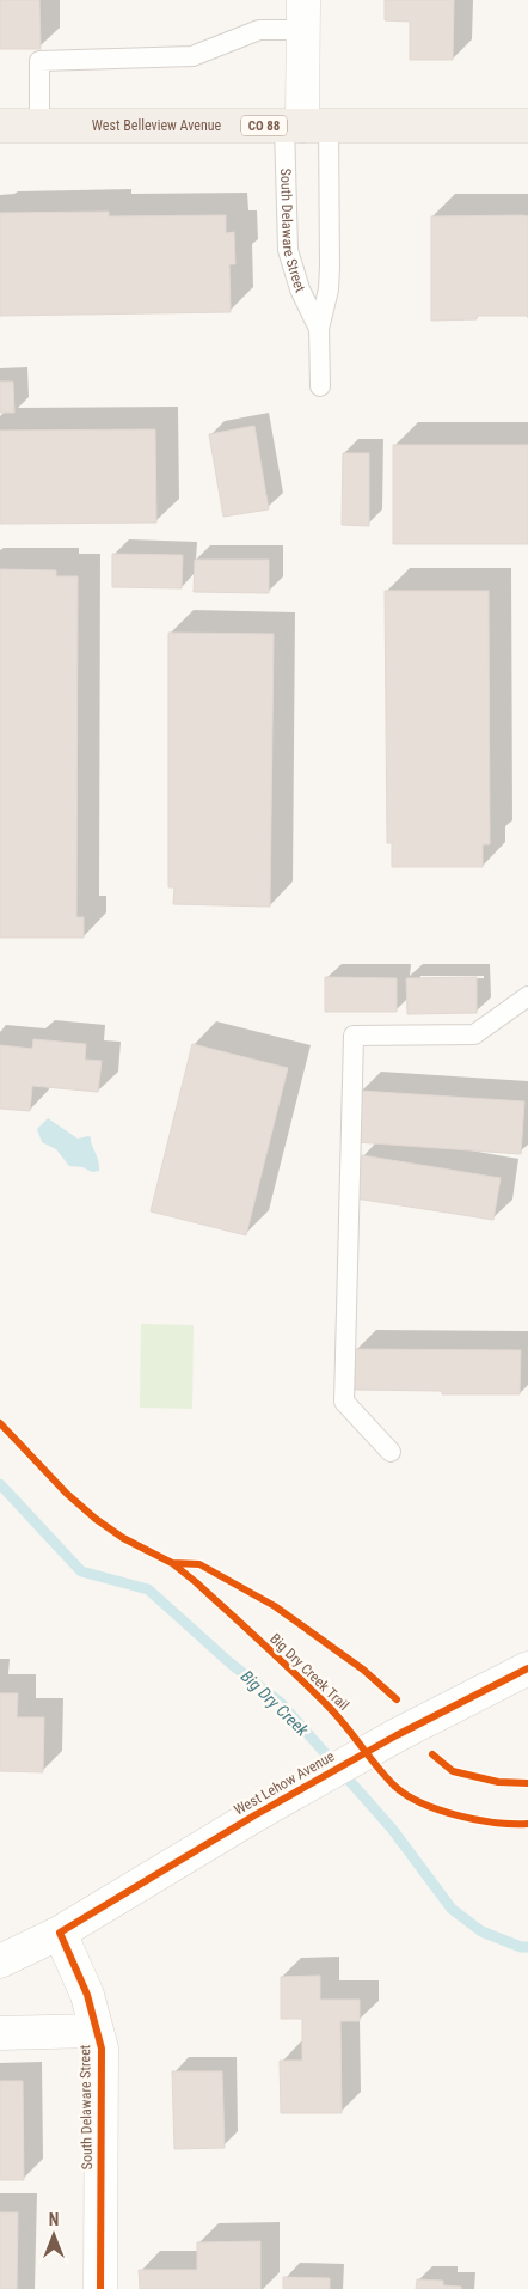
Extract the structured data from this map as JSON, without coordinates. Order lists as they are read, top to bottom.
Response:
{
  "streets": {
    "main road": ["West Belleview Avenue", "CO 88"],
    "street": ["South Delaware Street", "West Lehow Avenue"],
    "cycle path": ["Big Dry Creek Trail"]
  },
  "crossings": [
    ["West Belleview Avenue", "South Delaware Street"],
    ["South Delaware Street", "West Lehow Avenue"]
  ],
  "water": ["Big Dry Creek"],
  "north": "top"
}
